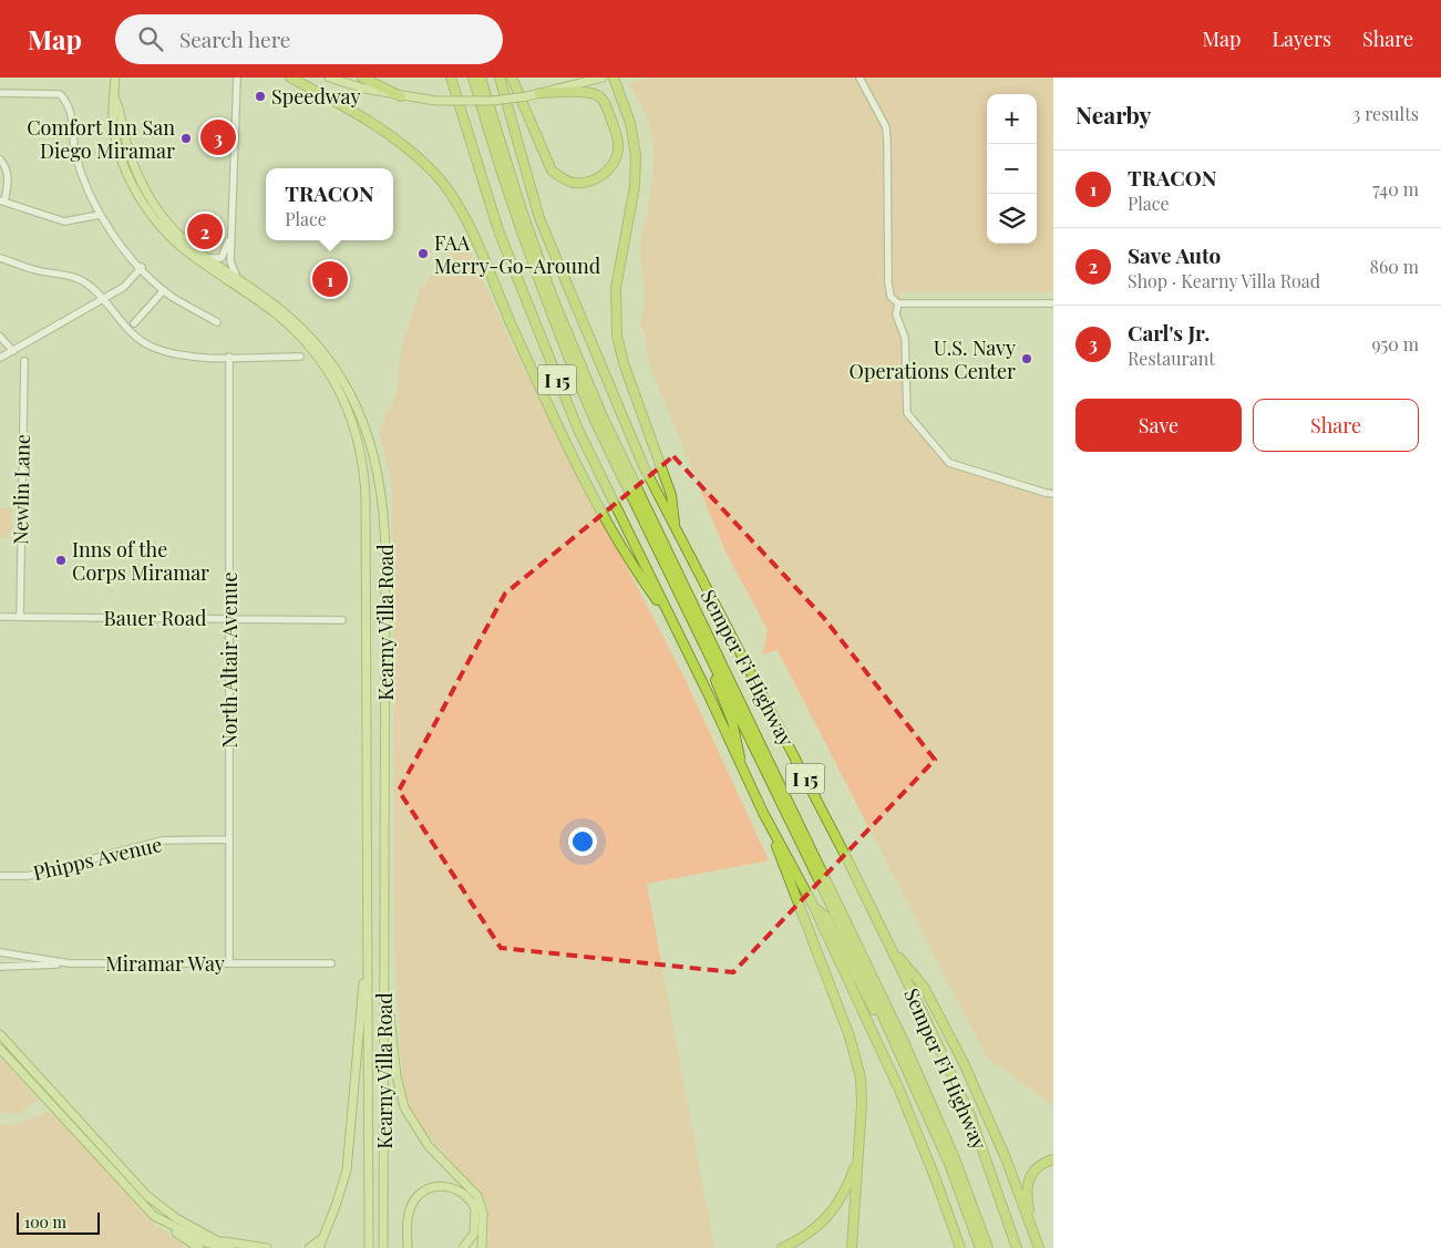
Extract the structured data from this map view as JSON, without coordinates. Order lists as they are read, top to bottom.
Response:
{
  "streets": {
    "highway": ["I 15", "Semper Fi Highway"],
    "main road": ["Kearny Villa Road"],
    "street": [
      "Newlin Lane",
      "Bauer Road",
      "North Altair Avenue",
      "Phipps Avenue",
      "Miramar Way"
    ]
  },
  "crossings": [
    ["Newlin Lane", "Bauer Road"],
    ["Bauer Road", "North Altair Avenue"],
    ["North Altair Avenue", "Phipps Avenue"],
    ["North Altair Avenue", "Miramar Way"]
  ],
  "places": [
    "Speedway",
    "Comfort Inn San Diego Miramar",
    "FAA Merry-Go-Around",
    "U.S. Navy Operations Center",
    "Inns of the Corps Miramar"
  ],
  "scale_bar": "100 m",
  "page": {
    "header": "Map",
    "search": "Search here",
    "nav": ["Map", "Layers", "Share"],
    "heading": ["Nearby", "3 results"],
    "map_buttons": ["+", "−"],
    "pins": ["3", "2", "1"],
    "list": [
      {
        "mark": "1",
        "name": "TRACON",
        "note": "Place",
        "value": "740 m"
      },
      {
        "mark": "2",
        "name": "Save Auto",
        "note": "Shop · Kearny Villa Road",
        "value": "860 m"
      },
      {
        "mark": "3",
        "name": "Carl's Jr.",
        "note": "Restaurant",
        "value": "950 m"
      }
    ],
    "popup": ["TRACON", "Place"],
    "buttons": ["Save", "Share"],
    "scale": "100 m"
  }
}
